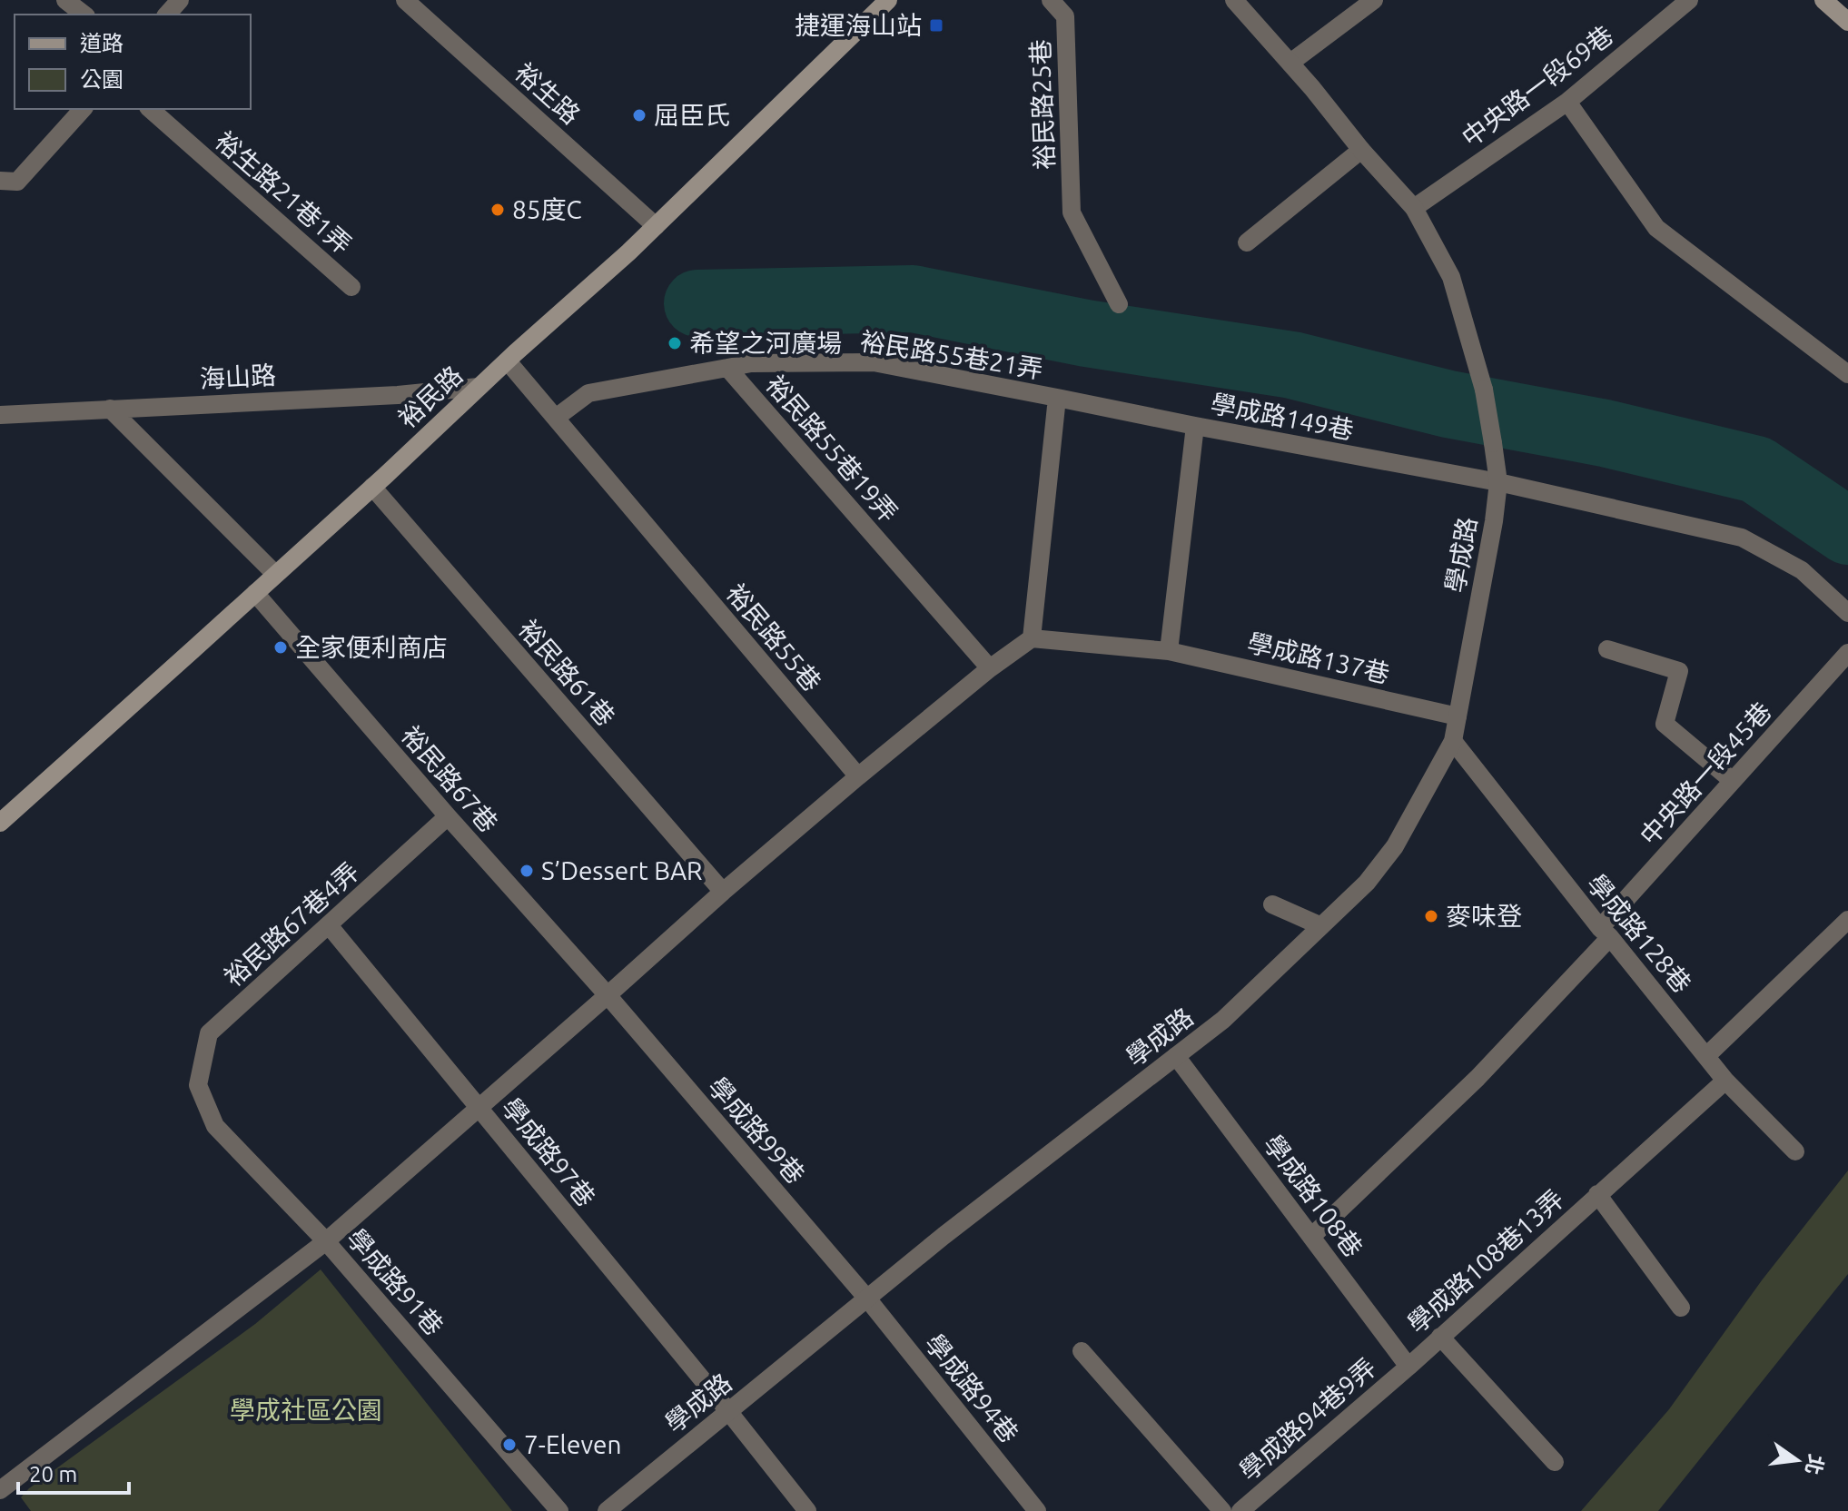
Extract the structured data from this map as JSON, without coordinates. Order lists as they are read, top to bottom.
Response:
{
  "streets": {
    "street": [
      "中央路一段69巷",
      "裕生路",
      "裕民路25巷",
      "裕生路21巷1弄",
      "裕民路55巷21弄",
      "海山路",
      "裕民路",
      "學成路149巷",
      "裕民路55巷19弄",
      "學成路",
      "裕民路55巷",
      "學成路137巷",
      "裕民路61巷",
      "中央路一段45巷",
      "裕民路67巷",
      "裕民路67巷4弄",
      "學成路128巷",
      "學成路99巷",
      "學成路97巷",
      "學成路108巷",
      "學成路108巷13弄",
      "學成路91巷",
      "學成路94巷",
      "學成路94巷9弄"
    ]
  },
  "crossings": [
    ["中央路一段69巷", "學成路"],
    ["裕生路", "裕民路"],
    ["裕民路55巷21弄", "學成路149巷"],
    ["裕民路55巷21弄", "裕民路55巷19弄"],
    ["裕民路55巷21弄", "學成路137巷"],
    ["海山路", "裕民路"],
    ["裕民路", "裕民路55巷"],
    ["裕民路", "裕民路61巷"],
    ["裕民路", "裕民路67巷"],
    ["學成路149巷", "學成路"],
    ["學成路", "學成路137巷"],
    ["學成路", "學成路128巷"],
    ["學成路", "學成路99巷"],
    ["學成路", "學成路97巷"],
    ["學成路", "學成路108巷"],
    ["學成路", "學成路94巷"],
    ["中央路一段45巷", "學成路128巷"],
    ["中央路一段45巷", "學成路108巷"],
    ["裕民路67巷", "裕民路67巷4弄"],
    ["裕民路67巷", "學成路99巷"],
    ["裕民路67巷4弄", "學成路97巷"],
    ["裕民路67巷4弄", "學成路91巷"],
    ["學成路128巷", "學成路108巷13弄"],
    ["學成路99巷", "學成路94巷"],
    ["學成路108巷", "學成路108巷13弄"],
    ["學成路108巷", "學成路94巷9弄"],
    ["學成路108巷13弄", "學成路94巷9弄"]
  ],
  "parks": ["學成社區公園"],
  "places": {
    "transit": ["捷運海山站"],
    "other": [
      "屈臣氏",
      "85度C",
      "希望之河廣場",
      "全家便利商店",
      "S’Dessert BAR",
      "麥味登",
      "7-Eleven"
    ]
  },
  "legend": ["道路", "公園"],
  "scale_bar": "20 m",
  "north": "right"
}
